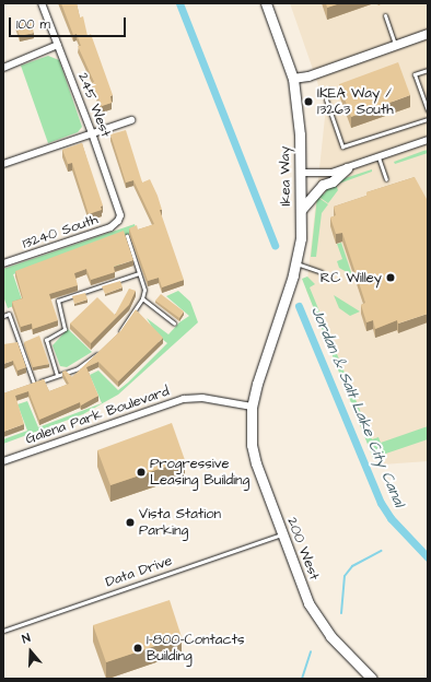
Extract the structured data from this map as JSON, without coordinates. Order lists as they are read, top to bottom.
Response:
{
  "streets": {
    "main road": ["Ikea Way", "200 West"],
    "street": ["245 West", "13240 South", "Galena Park Boulevard"],
    "lane": ["Data Drive"]
  },
  "crossings": [
    ["245 West", "13240 South"],
    ["Ikea Way", "Galena Park Boulevard"],
    ["Ikea Way", "200 West"],
    ["Galena Park Boulevard", "200 West"],
    ["200 West", "Data Drive"]
  ],
  "water": ["Jordan & Salt Lake City Canal"],
  "places": [
    "IKEA Way / 13263 South",
    "RC Willey",
    "Progressive Leasing Building",
    "Vista Station Parking",
    "1-800-Contacts Building"
  ],
  "scale_bar": "100 m",
  "north": "top"
}
